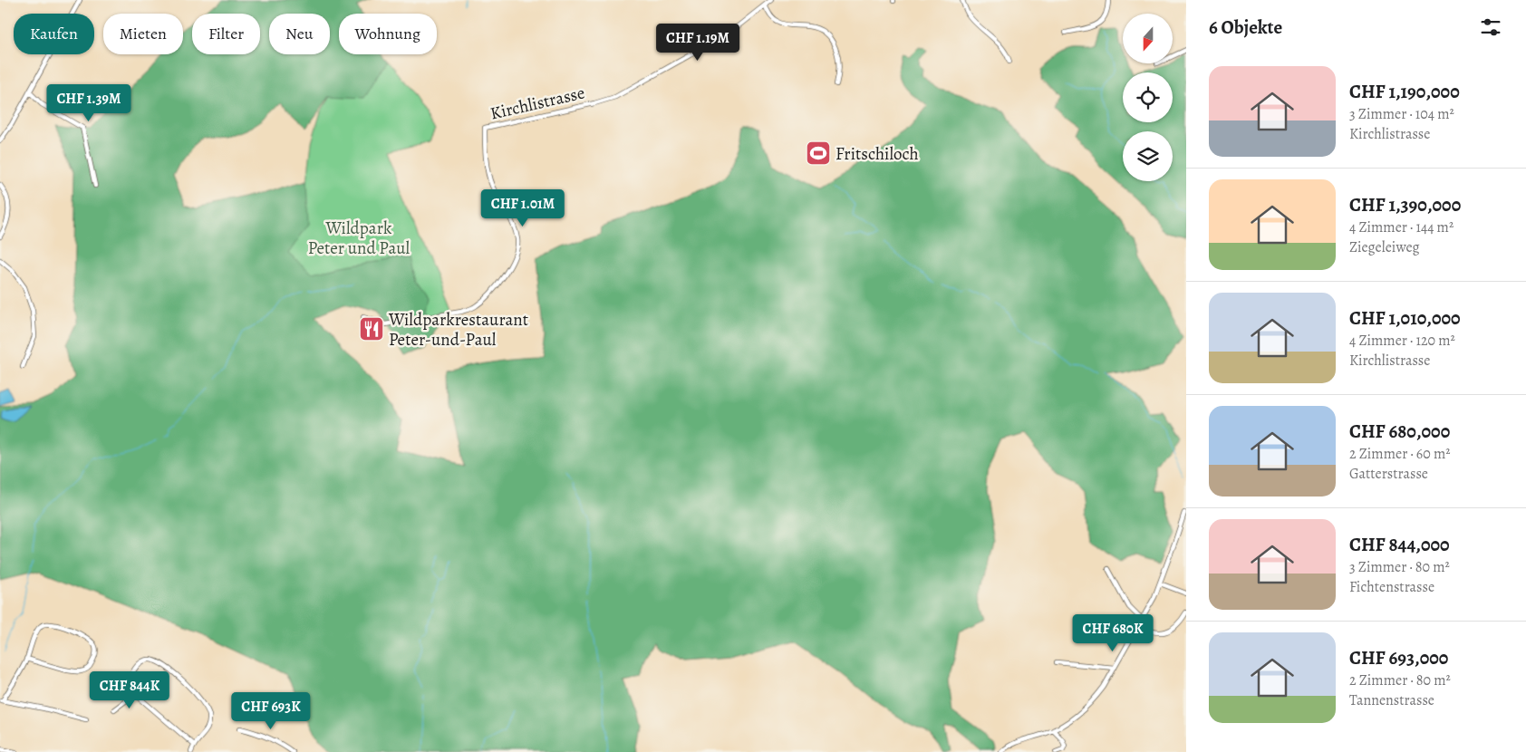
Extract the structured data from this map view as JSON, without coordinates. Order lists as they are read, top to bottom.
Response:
{
  "streets": {
    "street": ["Kirchlistrasse"]
  },
  "parks": ["Wildpark Peter und Paul"],
  "places": {
    "sports": ["Fritschiloch"],
    "restaurant": ["Wildparkrestaurant Peter-und-Paul"]
  },
  "north": "bottom",
  "page": {
    "heading": "6 Objekte",
    "chip": [
      "Kaufen",
      "Mieten",
      "Filter",
      "Neu",
      "Wohnung"
    ],
    "price": [
      "CHF 1.19M",
      "CHF 1.39M",
      "CHF 1.01M",
      "CHF 680K",
      "CHF 844K",
      "CHF 693K"
    ],
    "list": [
      {
        "name": "CHF 1,190,000",
        "note": "3 Zimmer · 104 m² · Kirchlistrasse"
      },
      {
        "name": "CHF 1,390,000",
        "note": "4 Zimmer · 144 m² · Ziegeleiweg"
      },
      {
        "name": "CHF 1,010,000",
        "note": "4 Zimmer · 120 m² · Kirchlistrasse"
      },
      {
        "name": "CHF 680,000",
        "note": "2 Zimmer · 60 m² · Gatterstrasse"
      },
      {
        "name": "CHF 844,000",
        "note": "3 Zimmer · 80 m² · Fichtenstrasse"
      },
      {
        "name": "CHF 693,000",
        "note": "2 Zimmer · 80 m² · Tannenstrasse"
      }
    ]
  }
}
